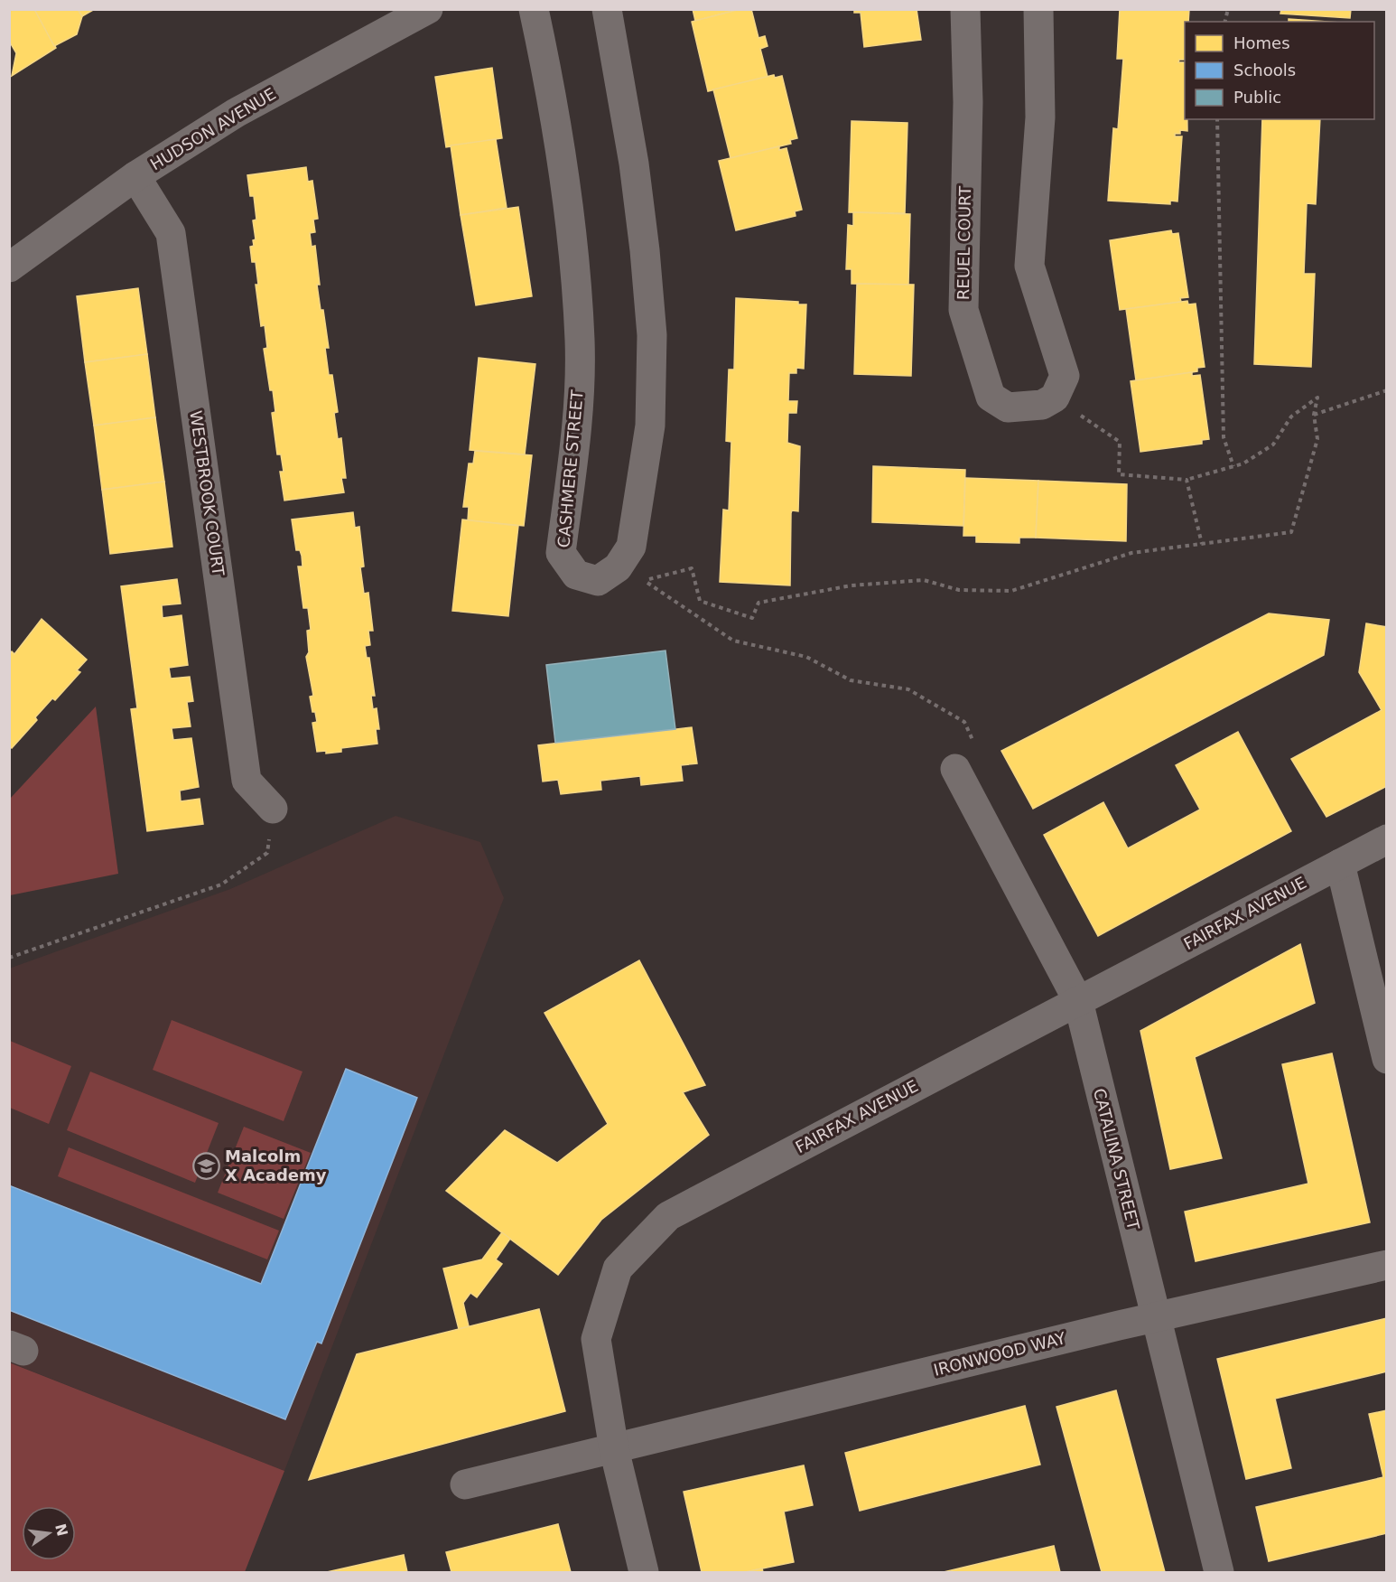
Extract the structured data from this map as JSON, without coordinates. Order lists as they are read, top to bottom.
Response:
{
  "streets": {
    "street": [
      "HUDSON AVENUE",
      "REUEL COURT",
      "CASHMERE STREET",
      "WESTBROOK COURT",
      "FAIRFAX AVENUE",
      "CATALINA STREET",
      "IRONWOOD WAY"
    ]
  },
  "crossings": [
    ["HUDSON AVENUE", "WESTBROOK COURT"],
    ["FAIRFAX AVENUE", "CATALINA STREET"],
    ["FAIRFAX AVENUE", "IRONWOOD WAY"],
    ["CATALINA STREET", "IRONWOOD WAY"]
  ],
  "places": {
    "school or university": ["Malcolm X Academy"]
  },
  "legend": ["Homes", "Schools", "Public"],
  "north": "right"
}
